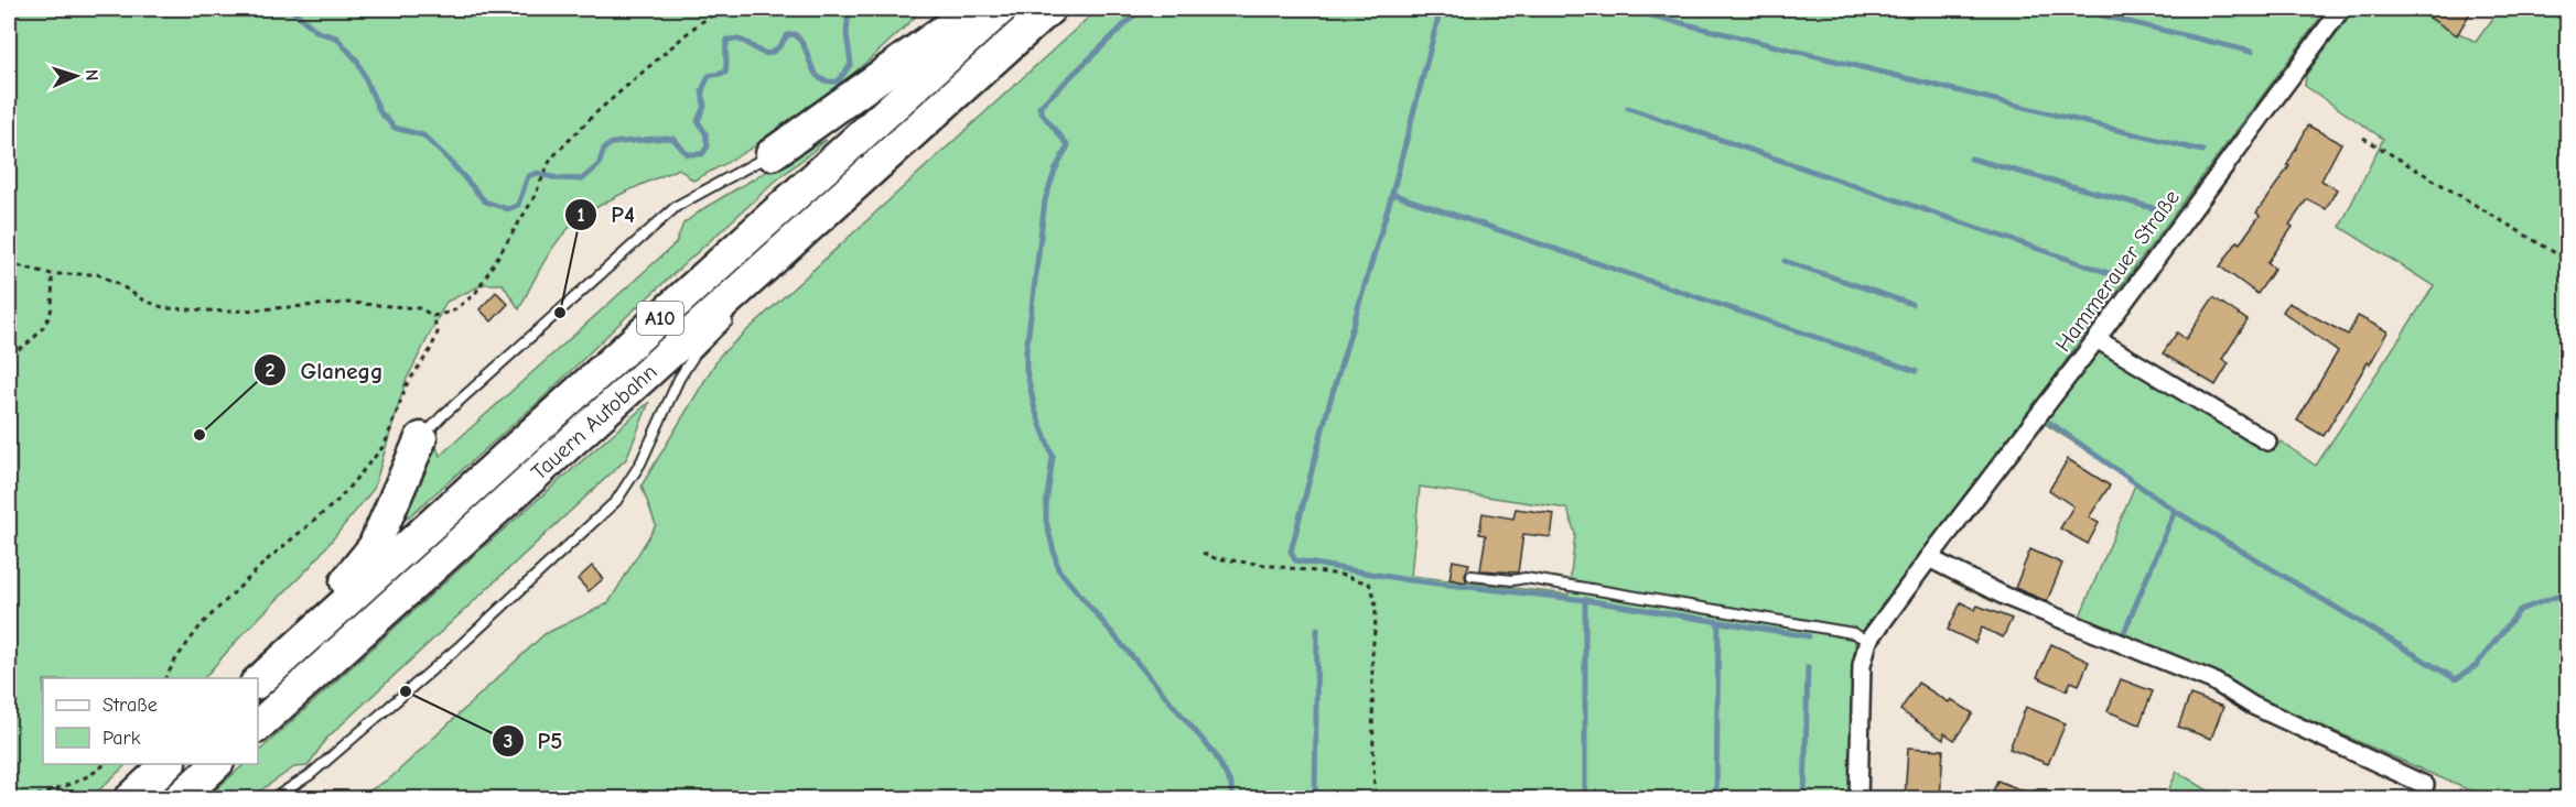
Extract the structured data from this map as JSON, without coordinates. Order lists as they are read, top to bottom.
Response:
{
  "streets": {
    "highway": ["A10", "Tauern Autobahn"],
    "street": ["Hammerauer Straße"]
  },
  "places": ["P4", "Glanegg", "P5"],
  "legend": ["Straße", "Park"],
  "north": "right"
}
